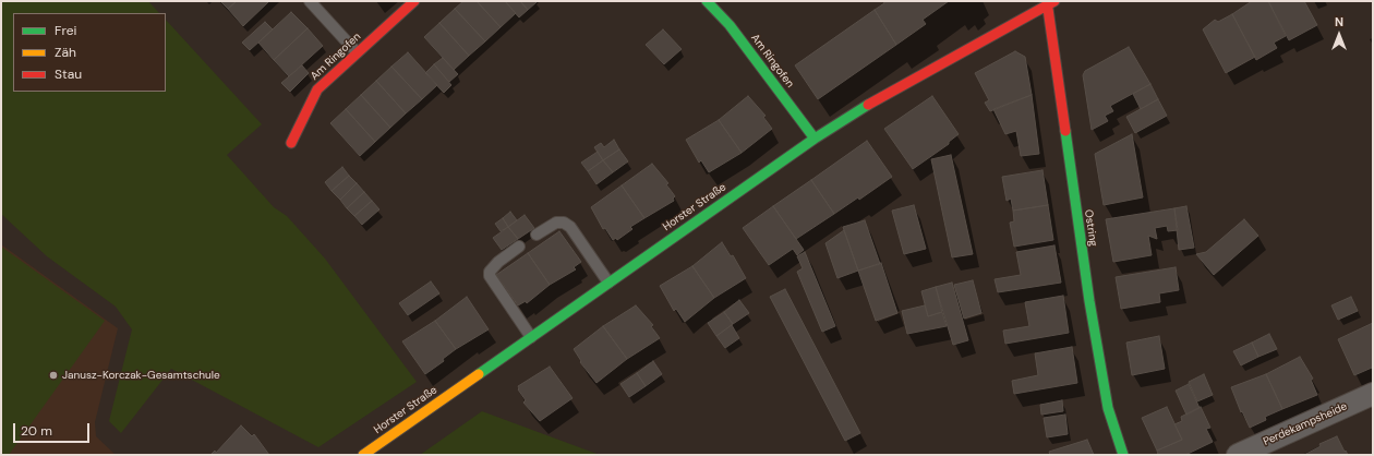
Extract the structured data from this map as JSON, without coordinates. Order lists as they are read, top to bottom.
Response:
{
  "streets": {
    "street": [
      "Am Ringofen",
      "Horster Straße",
      "Ostring",
      "Perdekampsheide"
    ]
  },
  "crossings": [
    ["Am Ringofen", "Horster Straße"],
    ["Horster Straße", "Ostring"]
  ],
  "places": ["Janusz-Korczak-Gesamtschule"],
  "legend": ["Frei", "Zäh", "Stau"],
  "scale_bar": "20 m",
  "north": "top"
}
